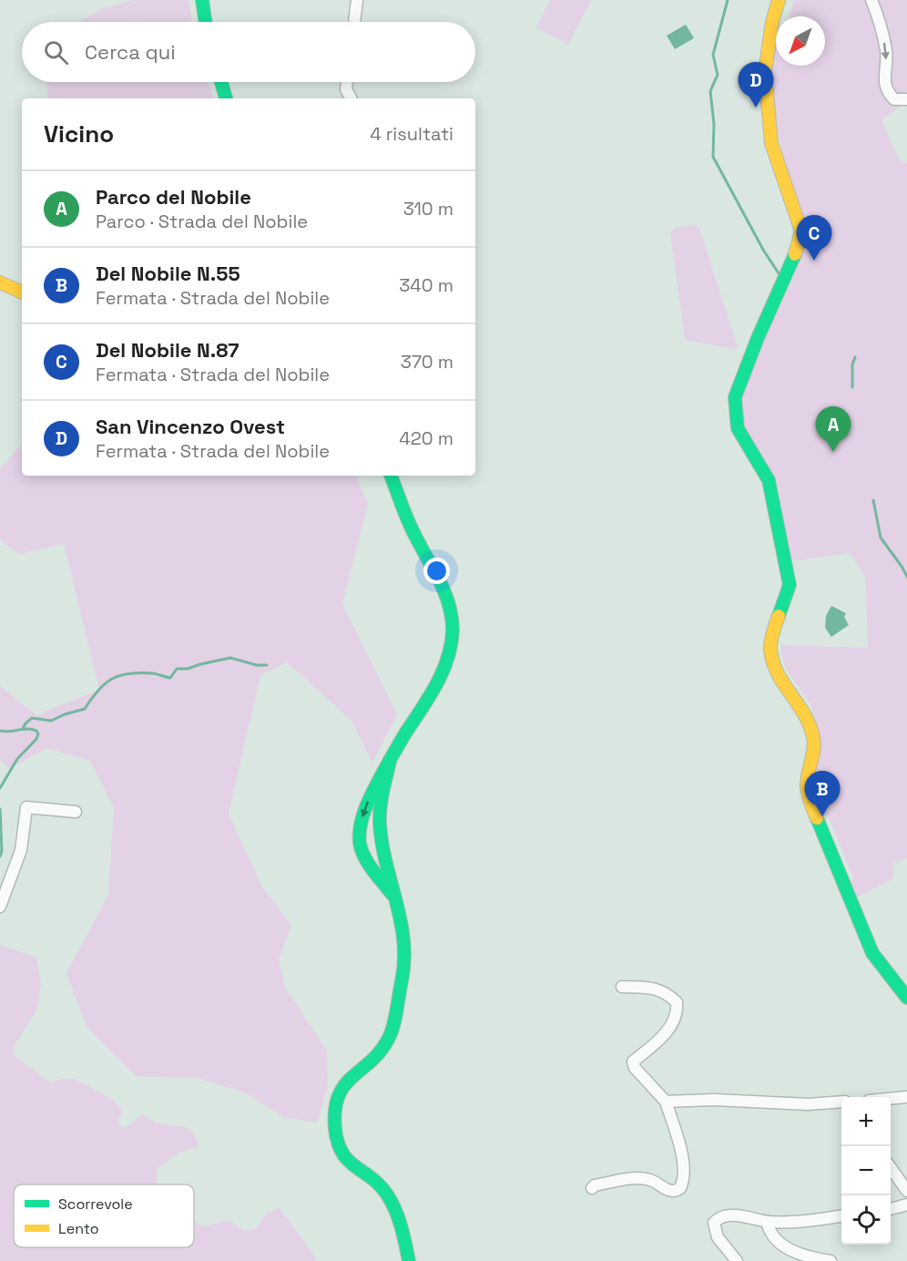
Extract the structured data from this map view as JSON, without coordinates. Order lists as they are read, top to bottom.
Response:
{
  "legend": ["Scorrevole", "Lento"],
  "north": "bottom left",
  "page": {
    "search": "Cerca qui",
    "pins": [
      "D",
      "C",
      "A",
      "B"
    ],
    "heading": ["Vicino", "4 risultati"],
    "list": [
      {
        "mark": "A",
        "name": "Parco del Nobile",
        "note": "Parco · Strada del Nobile",
        "value": "310 m"
      },
      {
        "mark": "B",
        "name": "Del Nobile N.55",
        "note": "Fermata · Strada del Nobile",
        "value": "340 m"
      },
      {
        "mark": "C",
        "name": "Del Nobile N.87",
        "note": "Fermata · Strada del Nobile",
        "value": "370 m"
      },
      {
        "mark": "D",
        "name": "San Vincenzo Ovest",
        "note": "Fermata · Strada del Nobile",
        "value": "420 m"
      }
    ],
    "map_buttons": ["+", "−"]
  }
}
